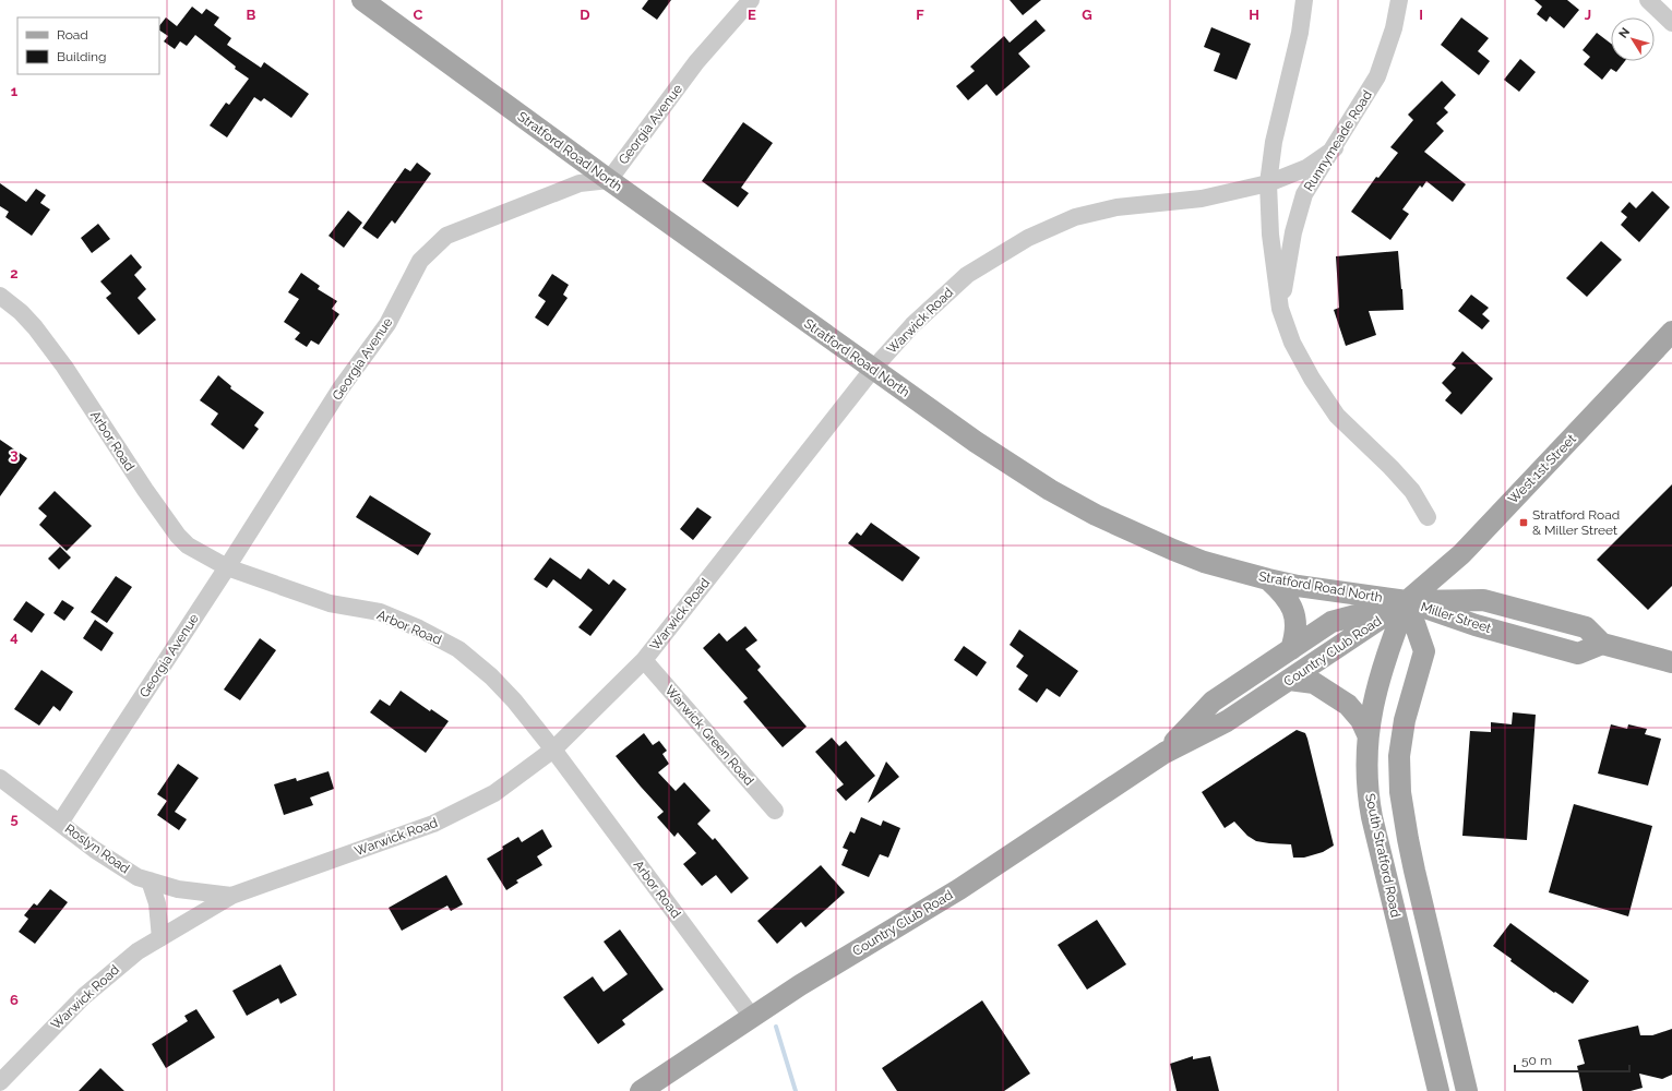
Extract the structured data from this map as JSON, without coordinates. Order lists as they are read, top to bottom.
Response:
{
  "streets": {
    "main road": [
      "Stratford Road North",
      "West 1st Street",
      "Miller Street",
      "Country Club Road",
      "South Stratford Road"
    ],
    "street": [
      "Georgia Avenue",
      "Runnymeade Road",
      "Warwick Road",
      "Arbor Road",
      "Warwick Green Road",
      "Roslyn Road"
    ]
  },
  "crossings": [
    ["Georgia Avenue", "Stratford Road North"],
    ["Georgia Avenue", "Arbor Road"],
    ["Georgia Avenue", "Roslyn Road"],
    ["Runnymeade Road", "Warwick Road"],
    ["Stratford Road North", "Warwick Road"],
    ["Stratford Road North", "West 1st Street"],
    ["Stratford Road North", "Miller Street"],
    ["Stratford Road North", "Country Club Road"],
    ["Stratford Road North", "South Stratford Road"],
    ["Warwick Road", "Arbor Road"],
    ["Warwick Road", "Warwick Green Road"],
    ["Warwick Road", "Roslyn Road"],
    ["Arbor Road", "Country Club Road"],
    ["West 1st Street", "Miller Street"],
    ["West 1st Street", "Country Club Road"],
    ["West 1st Street", "South Stratford Road"],
    ["Miller Street", "Country Club Road"],
    ["Miller Street", "South Stratford Road"],
    ["Country Club Road", "South Stratford Road"]
  ],
  "places": {
    "transit": ["Stratford Road & Miller Street"]
  },
  "legend": ["Road", "Building"],
  "scale_bar": "50 m",
  "north": "top left",
  "grid": {
    "columns": [
      "B",
      "C",
      "D",
      "E",
      "F",
      "G",
      "H",
      "I",
      "J"
    ],
    "rows": [
      "1",
      "2",
      "3",
      "4",
      "5",
      "6"
    ]
  }
}
